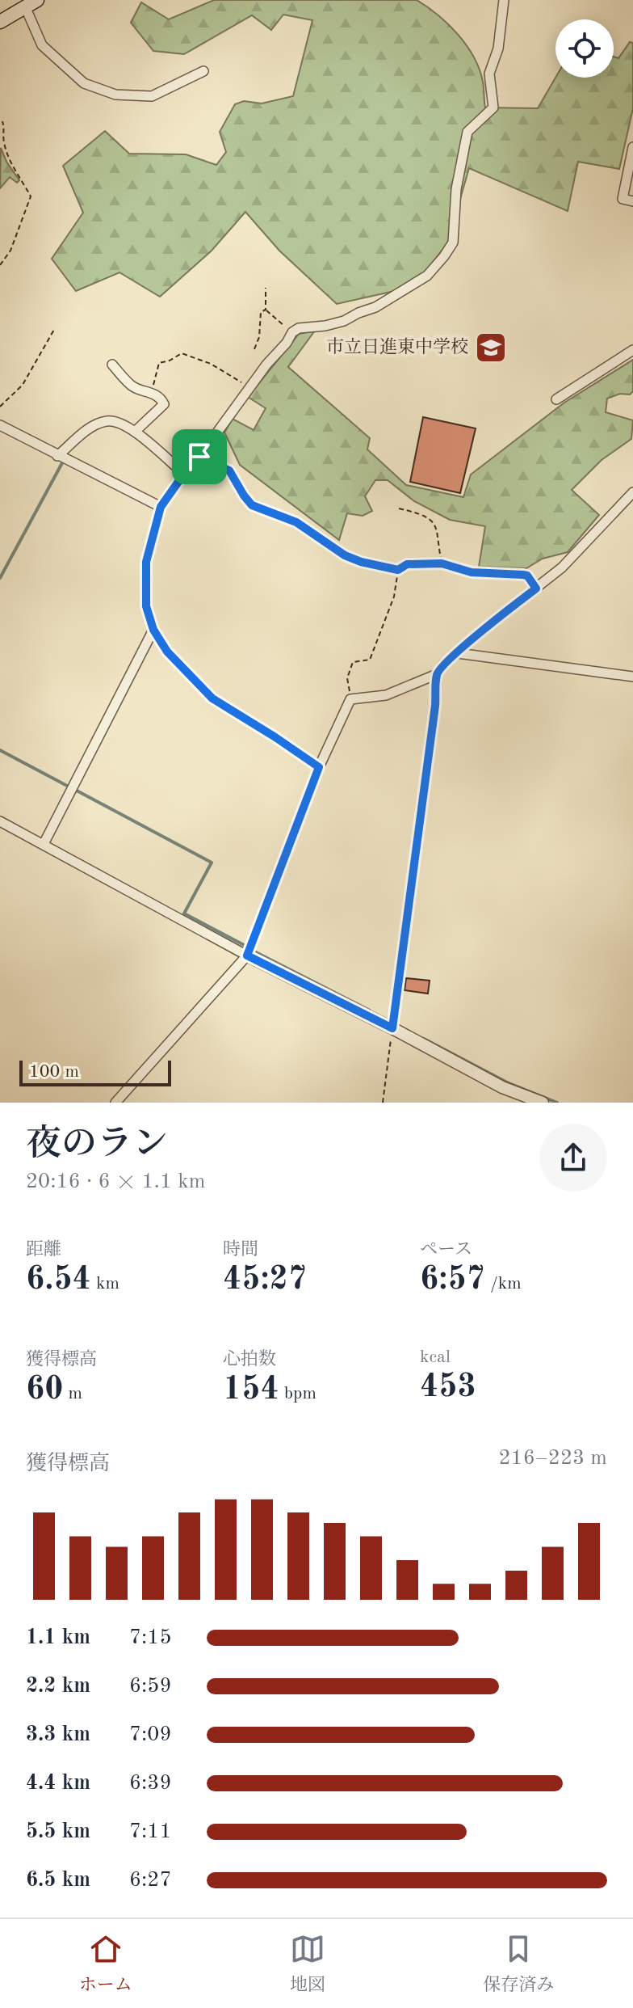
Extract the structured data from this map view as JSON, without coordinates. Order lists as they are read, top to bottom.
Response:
{
  "places": {
    "school or university": ["市立日進東中学校"]
  },
  "scale_bar": "100 m",
  "page": {
    "scale": "100 m",
    "heading": ["夜のラン", "20:16 · 6 × 1.1 km"],
    "stats": [
      ["距離", "6.54 km"],
      ["時間", "45:27"],
      ["ペース", "6:57 /km"],
      ["獲得標高", "60 m"],
      ["心拍数", "154 bpm"],
      ["kcal", "453"]
    ],
    "chart": ["獲得標高", "216–223 m"],
    "list": [
      {
        "name": "1.1 km",
        "note": "7:15"
      },
      {
        "name": "2.2 km",
        "note": "6:59"
      },
      {
        "name": "3.3 km",
        "note": "7:09"
      },
      {
        "name": "4.4 km",
        "note": "6:39"
      },
      {
        "name": "5.5 km",
        "note": "7:11"
      },
      {
        "name": "6.5 km",
        "note": "6:27"
      }
    ],
    "tabs": ["ホーム", "地図", "保存済み"]
  }
}
